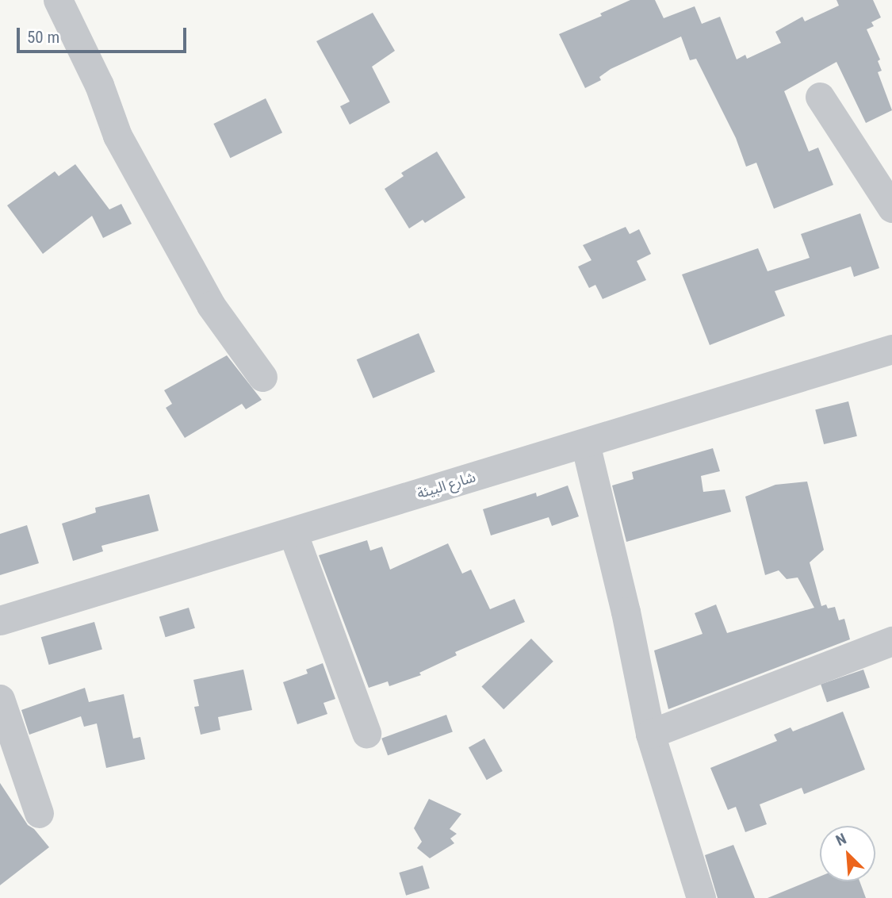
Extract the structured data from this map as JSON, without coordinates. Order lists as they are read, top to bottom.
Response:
{
  "streets": {
    "street": ["شارع البيئة"]
  },
  "scale_bar": "50 m",
  "north": "top left"
}
